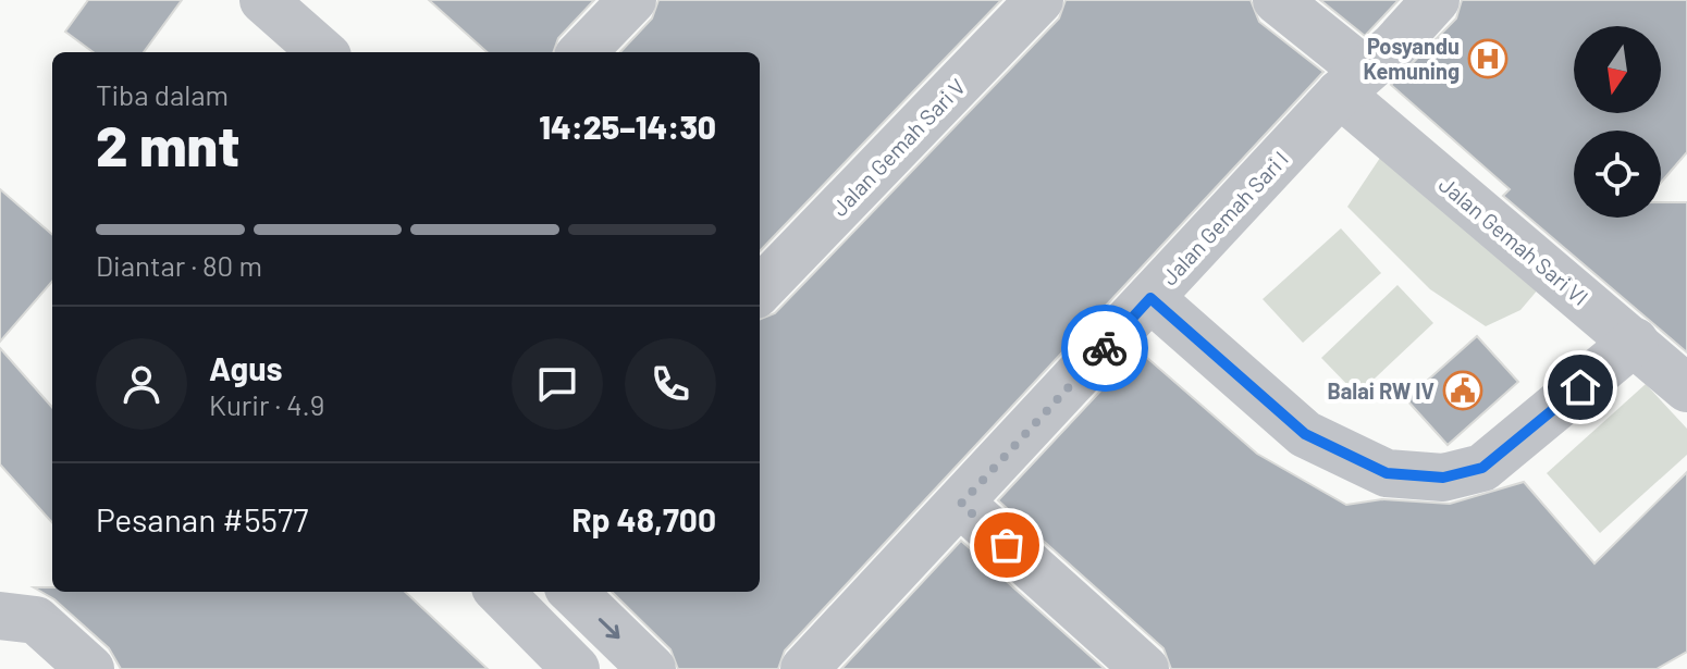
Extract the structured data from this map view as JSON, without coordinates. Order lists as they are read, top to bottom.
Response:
{
  "streets": {
    "street": ["Jalan Gemah Sari V", "Jalan Gemah Sari I", "Jalan Gemah Sari VI"]
  },
  "crossings": [
    ["Jalan Gemah Sari I", "Jalan Gemah Sari VI"]
  ],
  "places": {
    "hospital": ["Posyandu Kemuning"],
    "public building": ["Balai RW IV"]
  },
  "north": "bottom",
  "page": {
    "heading": ["2 mnt", "Tiba dalam", "14:25–14:30"],
    "panel": [
      "Agus",
      "Kurir · 4.9",
      "Pesanan #5577",
      "Rp 48,700"
    ],
    "bar": "Diantar · 80 m"
  }
}
